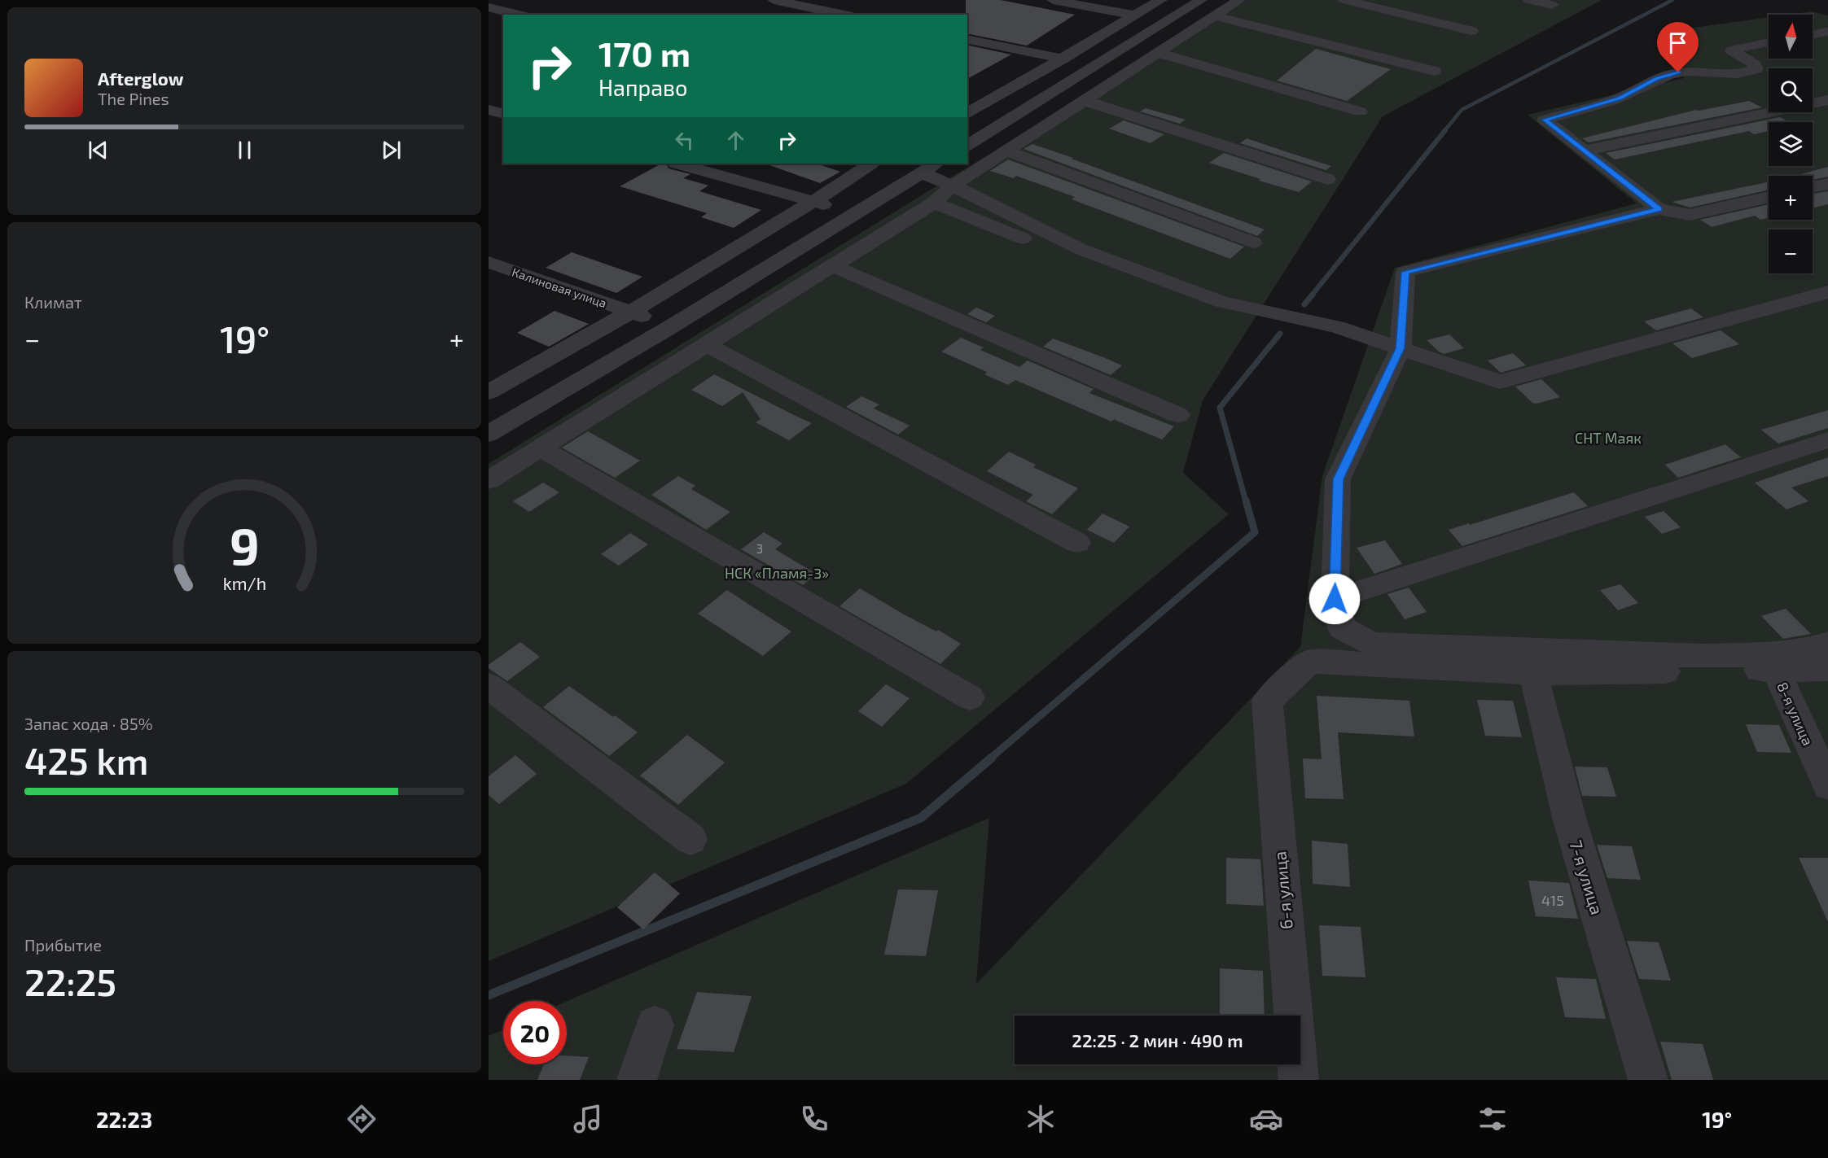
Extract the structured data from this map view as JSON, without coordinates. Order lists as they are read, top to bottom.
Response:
{
  "streets": {
    "street": [
      "Калиновая улица",
      "8-я улица",
      "7-я улица",
      "6-я улица"
    ]
  },
  "crossings": [
    ["7-я улица", "6-я улица"]
  ],
  "parks": ["СНТ Маяк", "НСК «Пламя-3»"],
  "house_numbers": ["3", "415"],
  "north": "top",
  "page": {
    "map_buttons": ["+", "−"],
    "turn": ["170 m", "Направо"],
    "song": ["Afterglow", "The Pines"],
    "tile": [
      "Климат",
      ["Запас хода · 85%", "425 km"],
      ["Прибытие", "22:25"]
    ],
    "heat": ["−", "19°", "+"],
    "limit": "20",
    "trip": "22:25 · 2 мин · 490 m",
    "tabs": ["22:23", "19°"],
    "gauge": ["9", "km/h"]
  }
}
